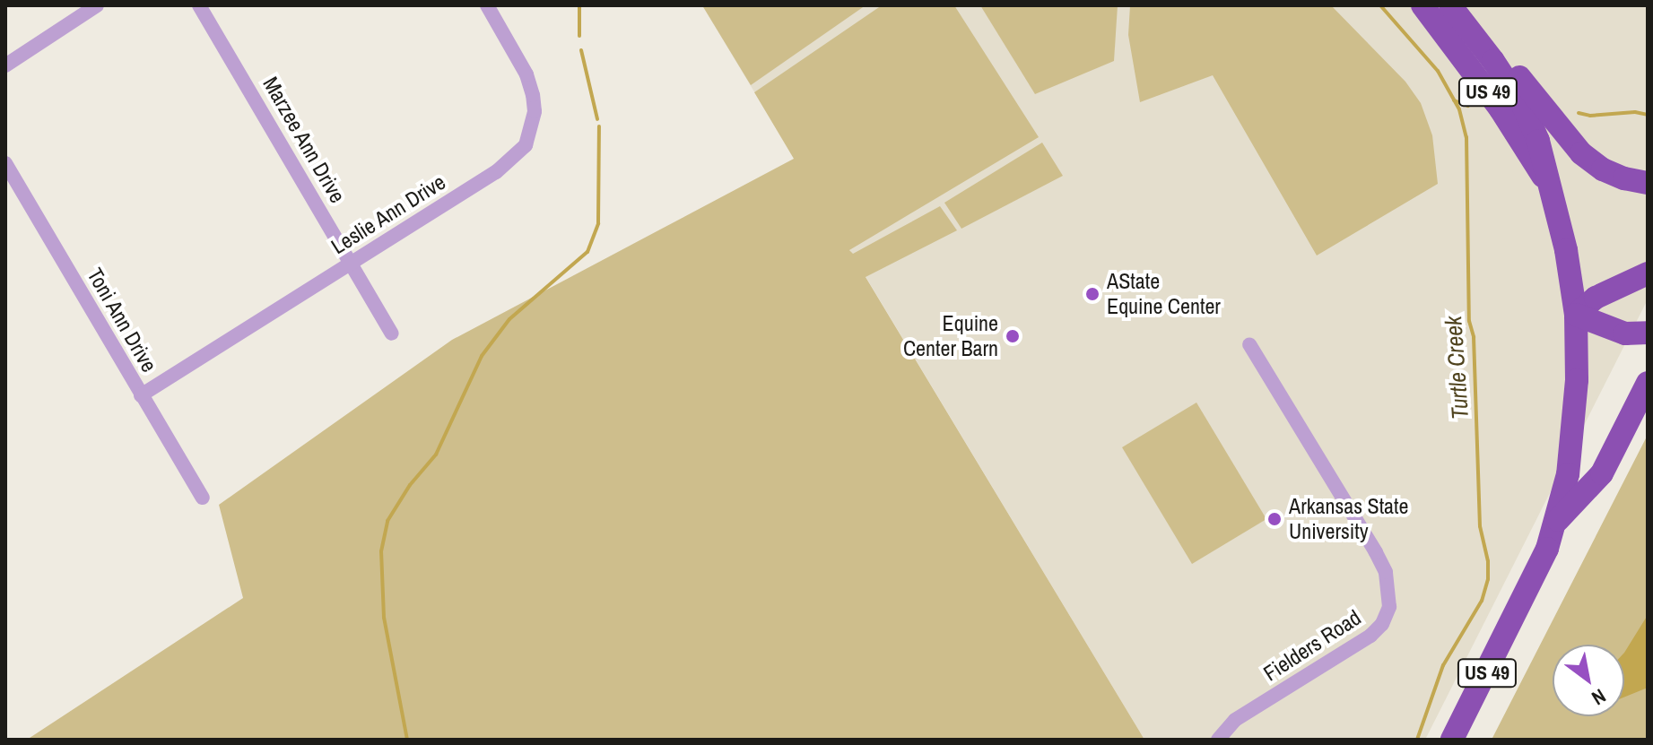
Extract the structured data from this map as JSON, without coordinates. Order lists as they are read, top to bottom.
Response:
{
  "streets": {
    "highway": ["US 49"],
    "street": [
      "Marzee Ann Drive",
      "Leslie Ann Drive",
      "Toni Ann Drive",
      "Fielders Road"
    ]
  },
  "crossings": [
    ["Marzee Ann Drive", "Leslie Ann Drive"],
    ["Leslie Ann Drive", "Toni Ann Drive"]
  ],
  "water": ["Turtle Creek"],
  "places": ["AState Equine Center", "Equine Center Barn", "Arkansas State University"],
  "north": "bottom right"
}
